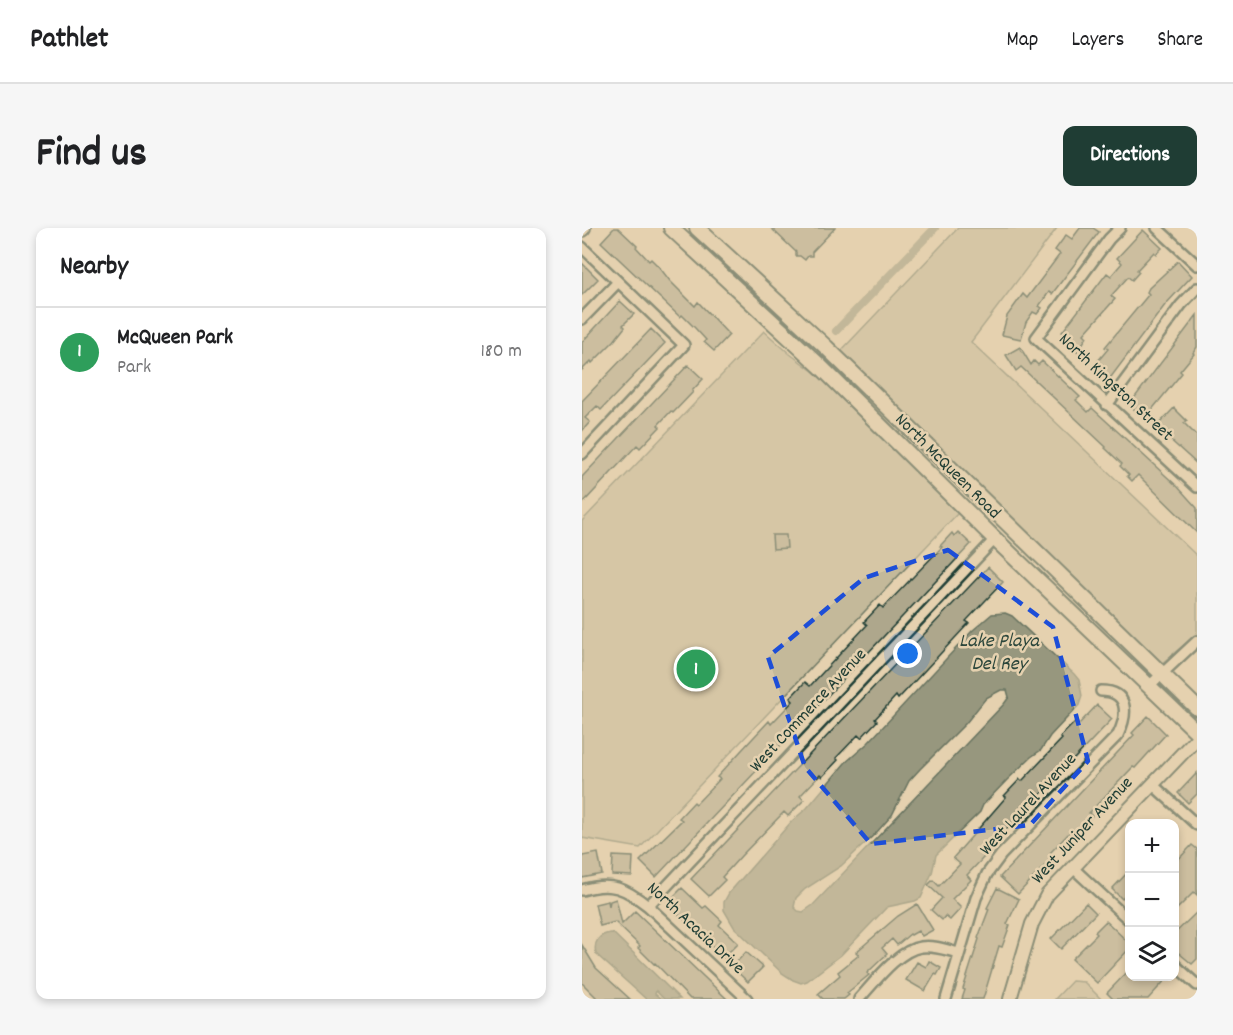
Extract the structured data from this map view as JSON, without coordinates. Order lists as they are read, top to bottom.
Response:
{
  "streets": {
    "main road": ["North McQueen Road"],
    "street": [
      "North Kingston Street",
      "West Commerce Avenue",
      "West Laurel Avenue",
      "West Juniper Avenue",
      "North Acacia Drive"
    ]
  },
  "crossings": [
    ["North McQueen Road", "West Commerce Avenue"],
    ["West Commerce Avenue", "North Acacia Drive"]
  ],
  "water": ["Lake Playa Del Rey"],
  "page": {
    "header": "Pathlet",
    "nav": ["Map", "Layers", "Share"],
    "title": "Find us",
    "buttons": "Directions",
    "heading": "Nearby",
    "list": [
      {
        "mark": "1",
        "name": "McQueen Park",
        "note": "Park",
        "value": "180 m"
      }
    ],
    "pins": "1",
    "map_buttons": ["+", "−"]
  }
}
